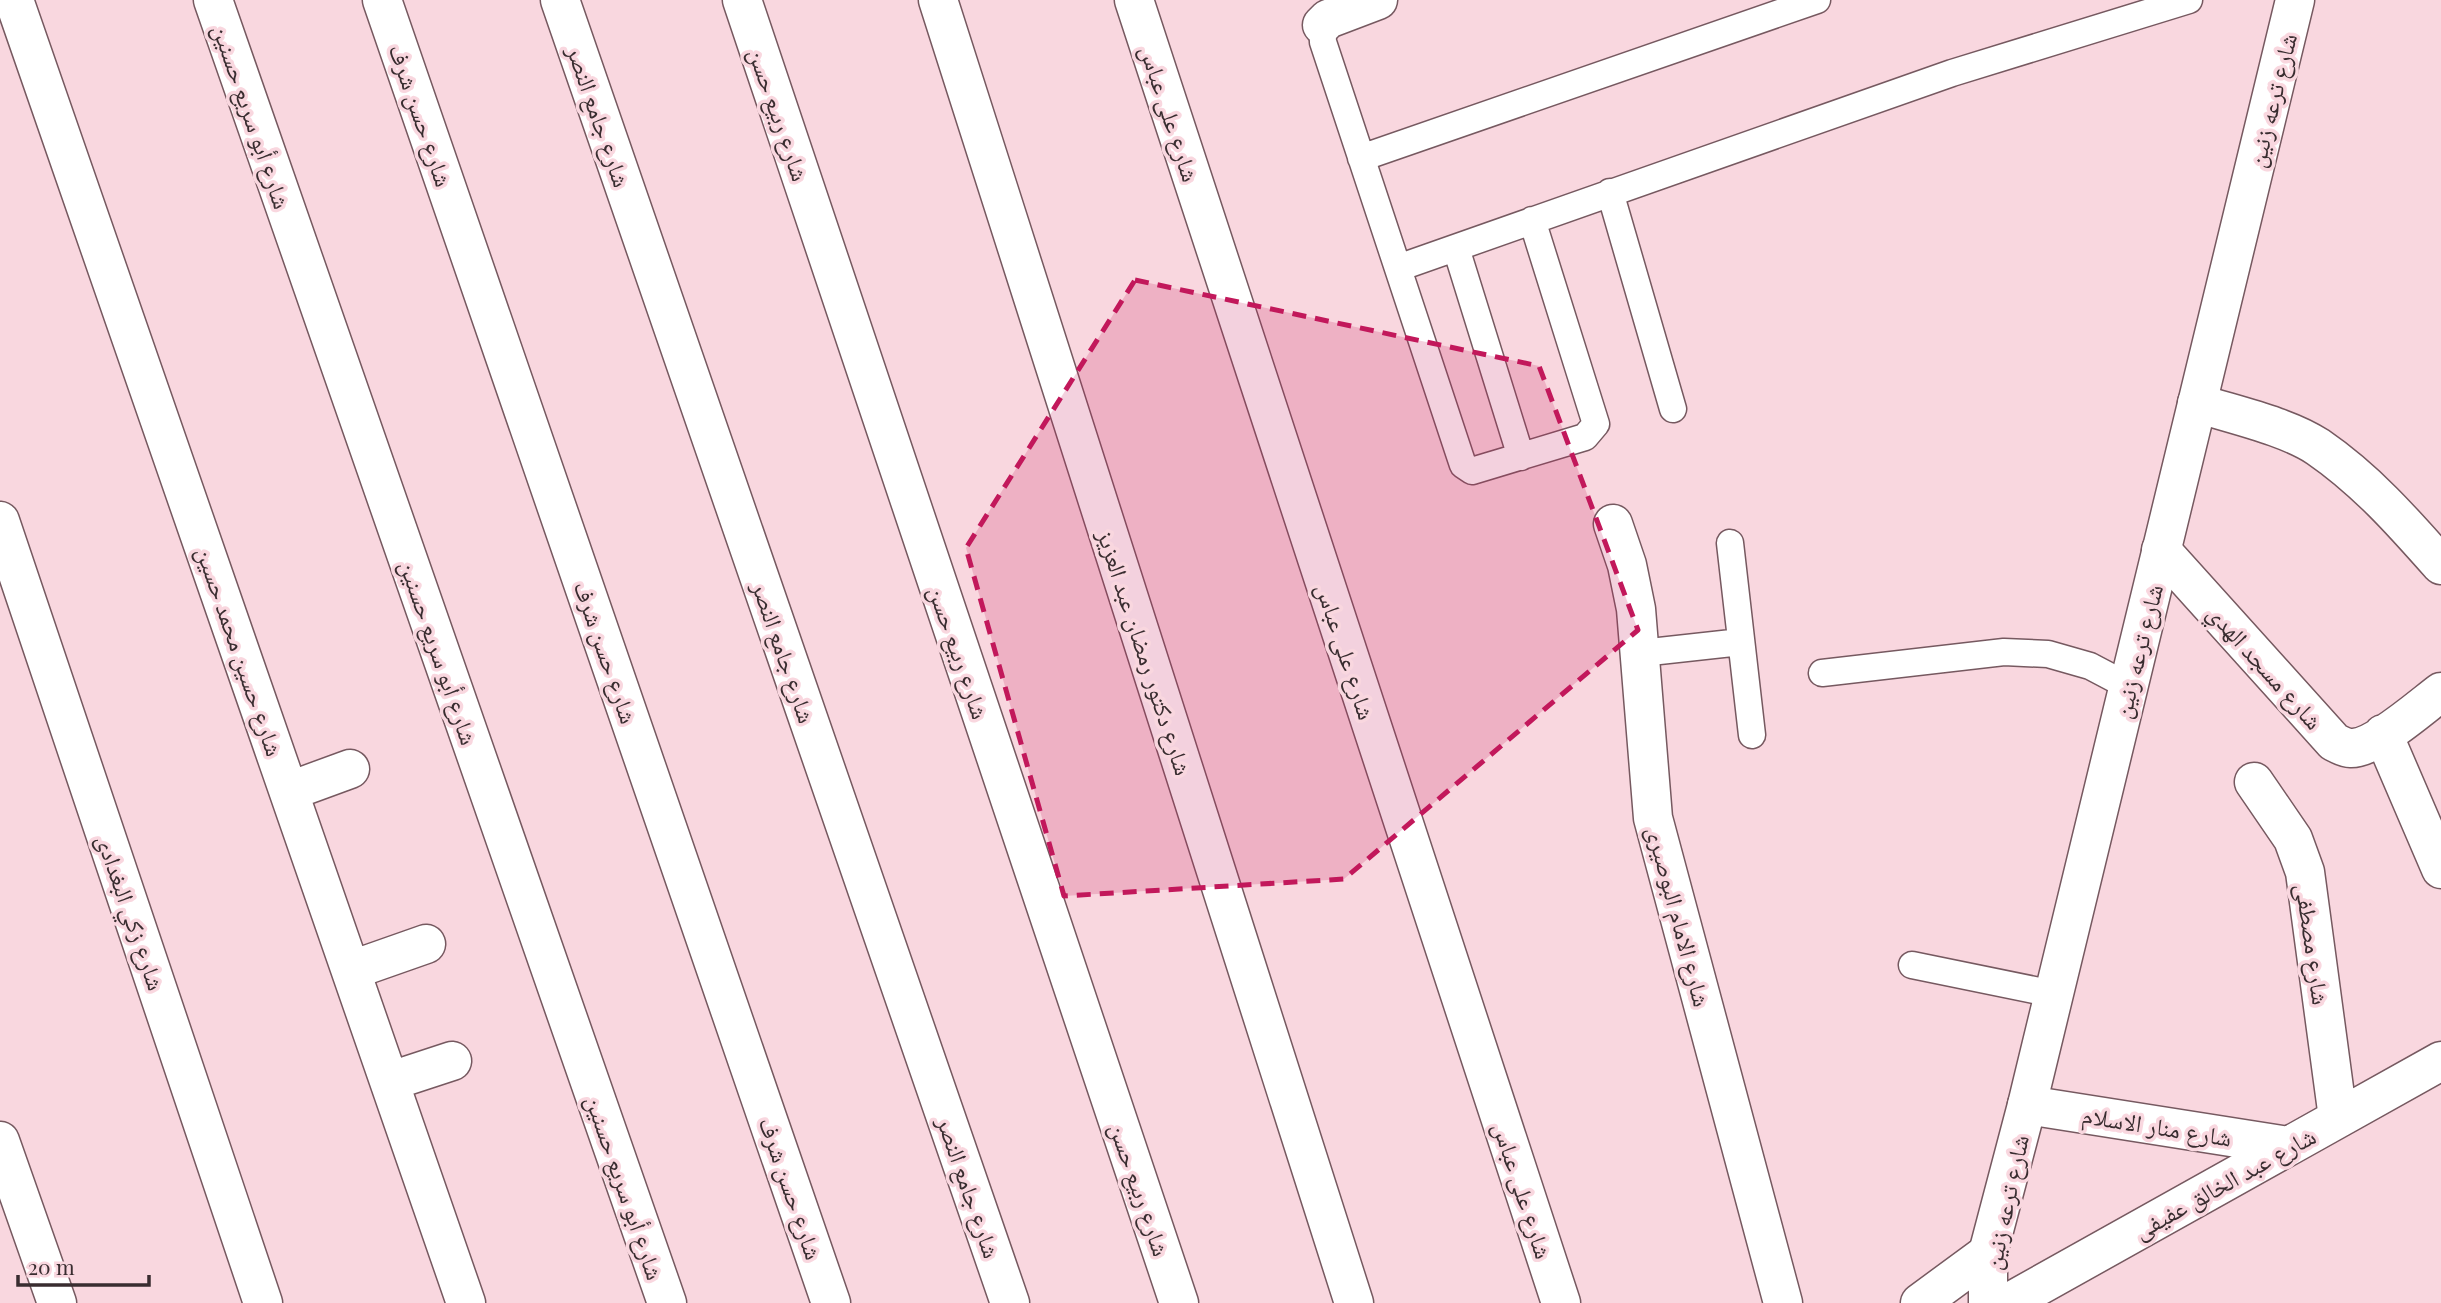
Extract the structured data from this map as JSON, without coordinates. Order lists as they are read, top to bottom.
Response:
{
  "streets": {
    "street": [
      "شارع ترعه زنين",
      "شارع على عباس",
      "شارع ربيع حسن",
      "شارع حسن شرف",
      "شارع أبو سريع حسنين",
      "شارع جامع النصر",
      "شارع حسين محمد حسين",
      "شارع دكتور رمضان عبد العزيز",
      "شارع مسجد الهدي",
      "شارع زكي البغدادى",
      "شارع الامام البوصيرى",
      "شارع مصطفى",
      "شارع منار الاسلام",
      "شارع عبد الخالق عفيفى"
    ]
  },
  "crossings": [
    ["شارع ترعه زنين", "شارع مسجد الهدي"],
    ["شارع ترعه زنين", "شارع منار الاسلام"],
    ["شارع مصطفى", "شارع عبد الخالق عفيفى"],
    ["شارع منار الاسلام", "شارع عبد الخالق عفيفى"]
  ],
  "scale_bar": "20 m"
}
